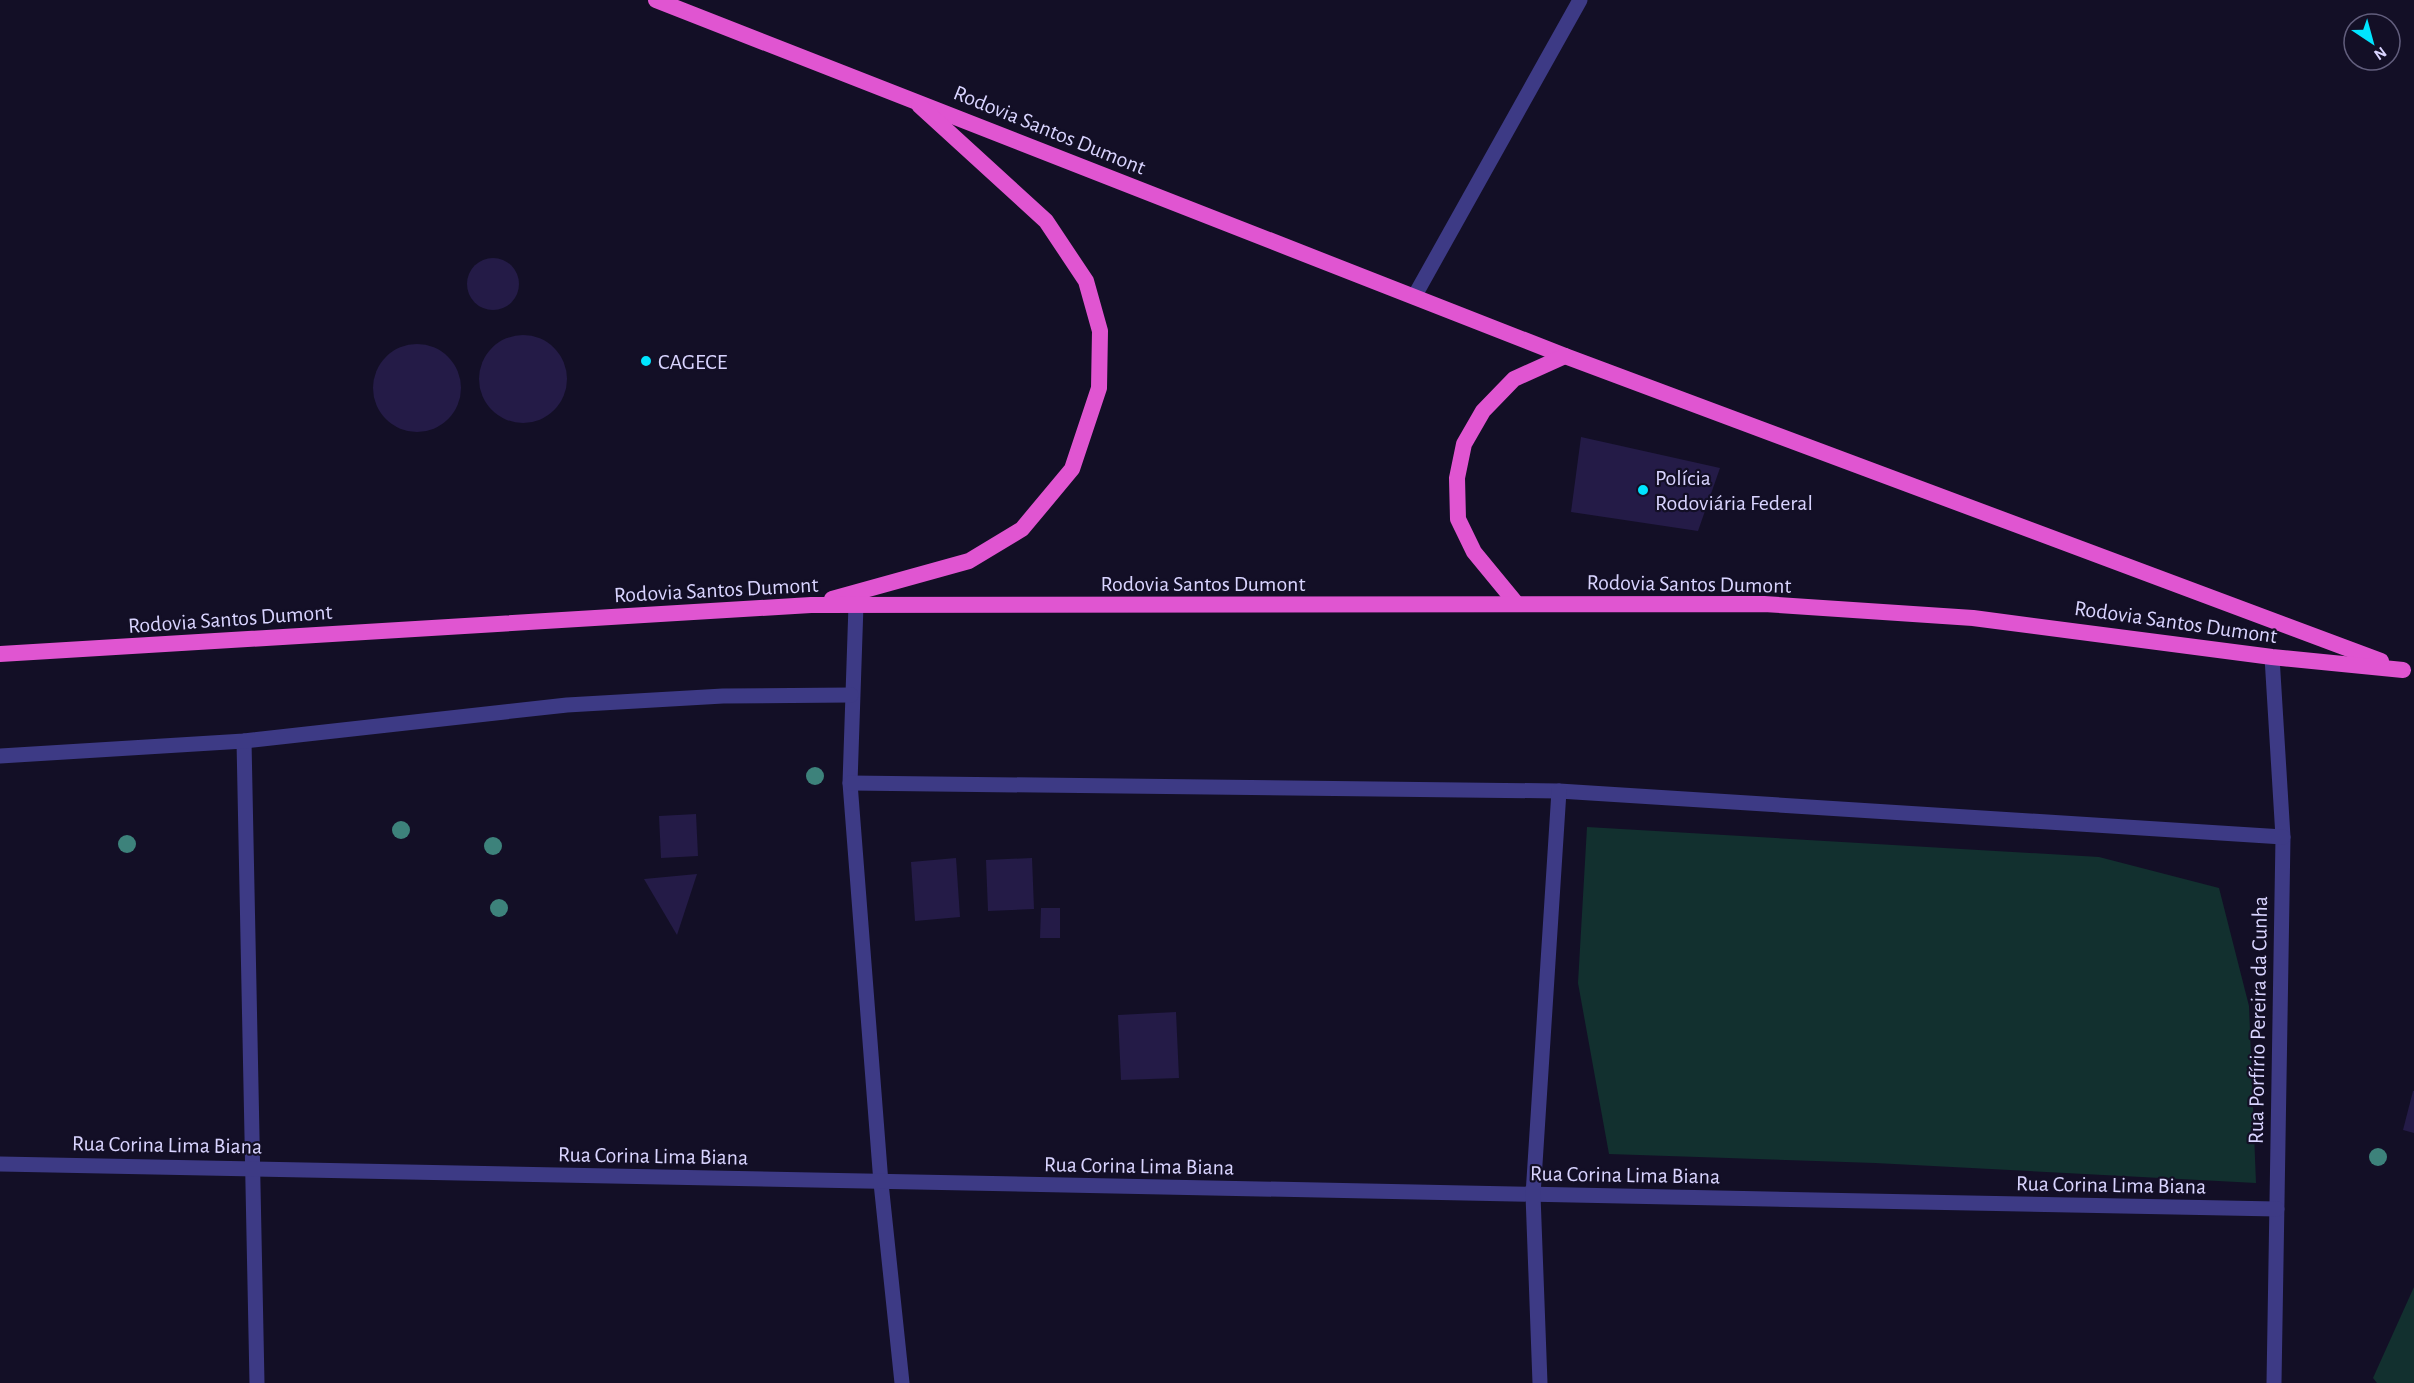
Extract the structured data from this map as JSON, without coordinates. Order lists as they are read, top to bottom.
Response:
{
  "streets": {
    "highway": ["Rodovia Santos Dumont"],
    "street": ["Rua Porfírio Pereira da Cunha", "Rua Corina Lima Biana"]
  },
  "crossings": [
    ["Rodovia Santos Dumont", "Rua Porfírio Pereira da Cunha"],
    ["Rua Porfírio Pereira da Cunha", "Rua Corina Lima Biana"]
  ],
  "places": ["CAGECE", "Polícia Rodoviária Federal"],
  "north": "bottom right"
}
